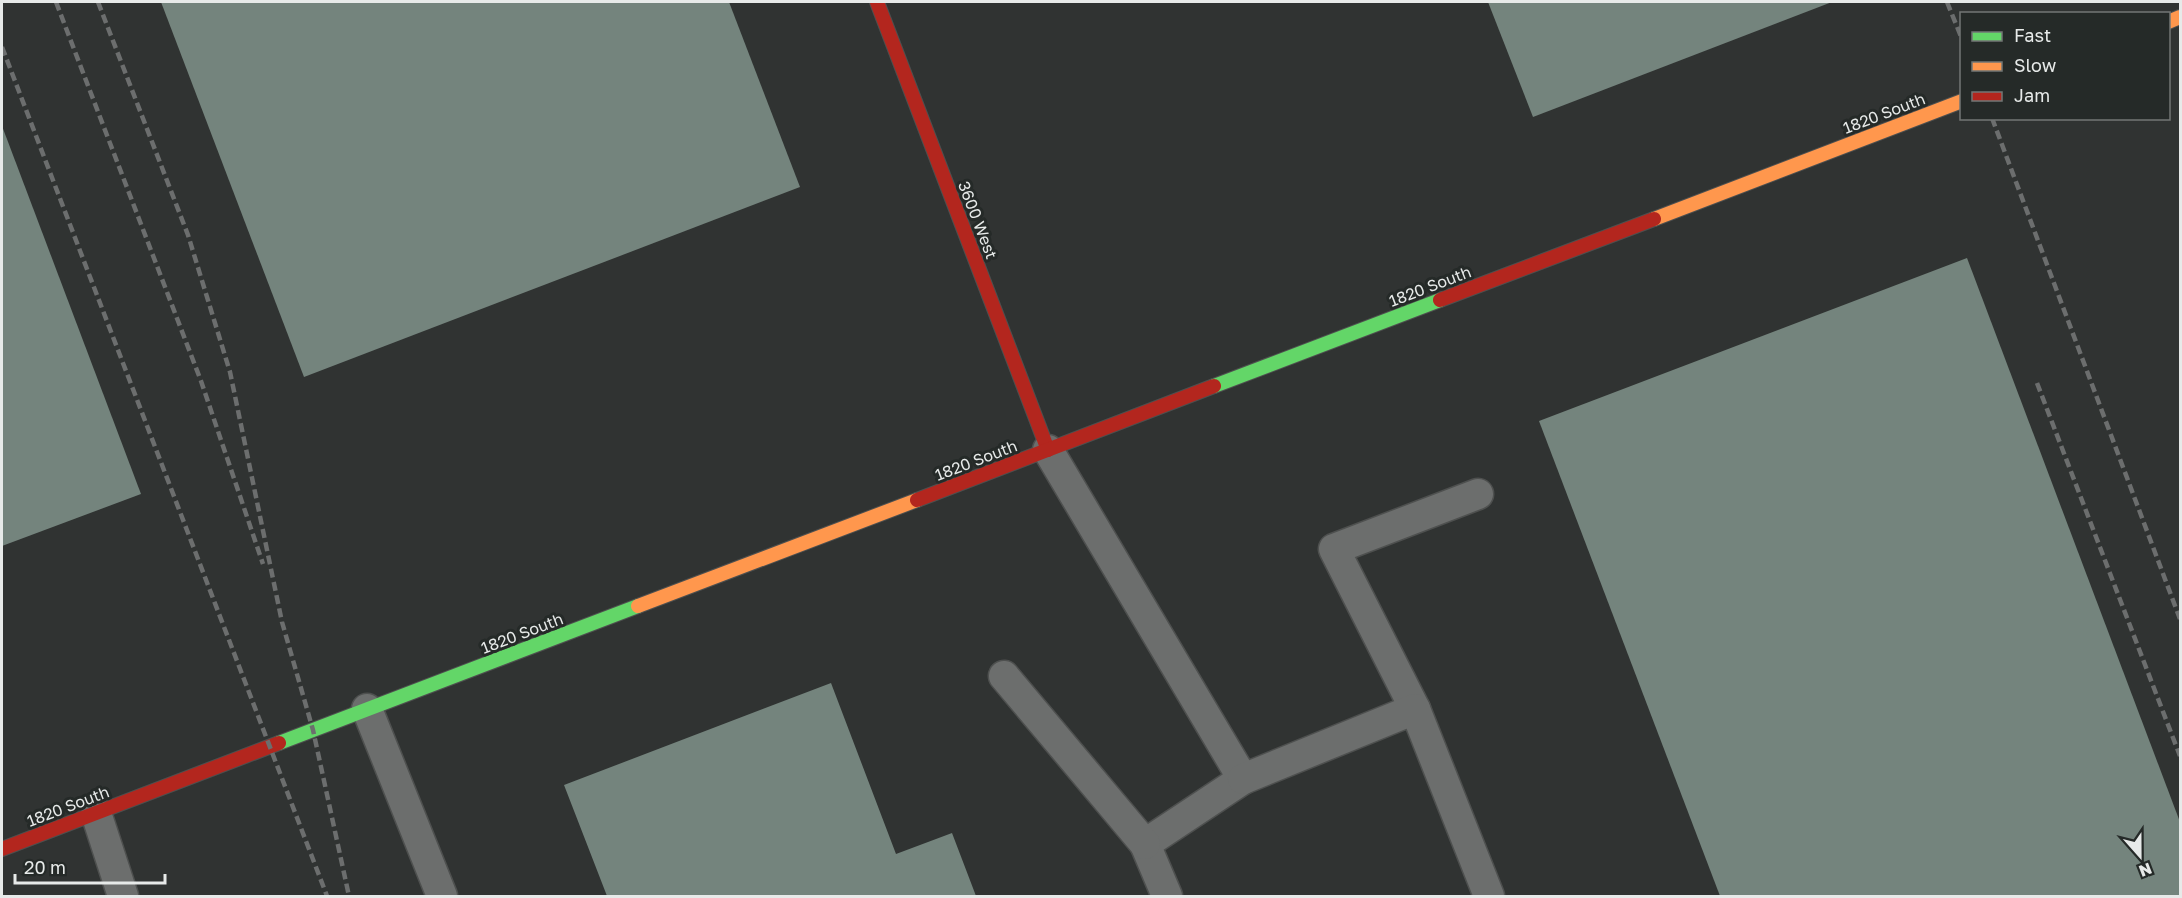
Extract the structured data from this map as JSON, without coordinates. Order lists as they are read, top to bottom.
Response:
{
  "streets": {
    "street": ["1820 South", "3600 West"]
  },
  "crossings": [
    ["1820 South", "3600 West"]
  ],
  "legend": ["Fast", "Slow", "Jam"],
  "scale_bar": "20 m",
  "north": "bottom"
}
